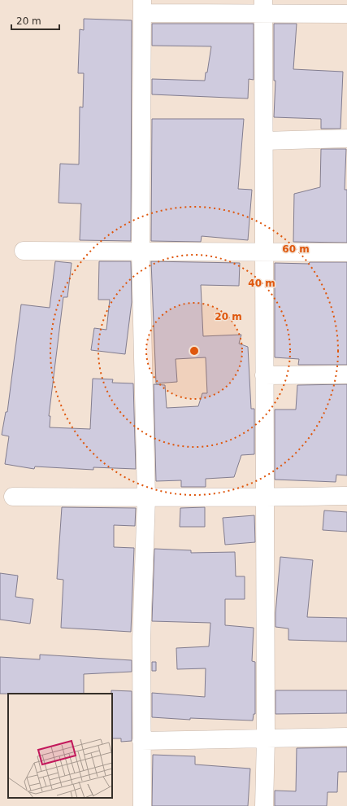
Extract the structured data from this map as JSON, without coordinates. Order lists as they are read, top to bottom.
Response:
{
  "scale_bar": "20 m",
  "rings": ["60 m", "40 m", "20 m"]
}
